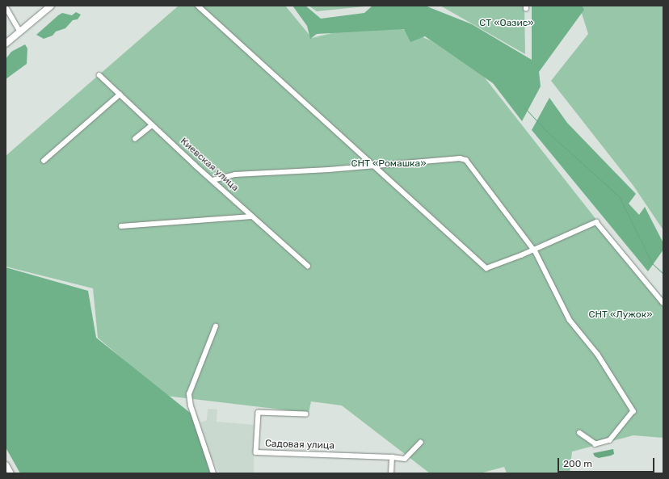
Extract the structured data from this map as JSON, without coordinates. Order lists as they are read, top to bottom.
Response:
{
  "streets": {
    "street": ["Киевская улица", "Садовая улица"]
  },
  "parks": ["СТ «Оазис»", "СНТ «Ромашка»", "СНТ «Лужок»"],
  "scale_bar": "200 m"
}
